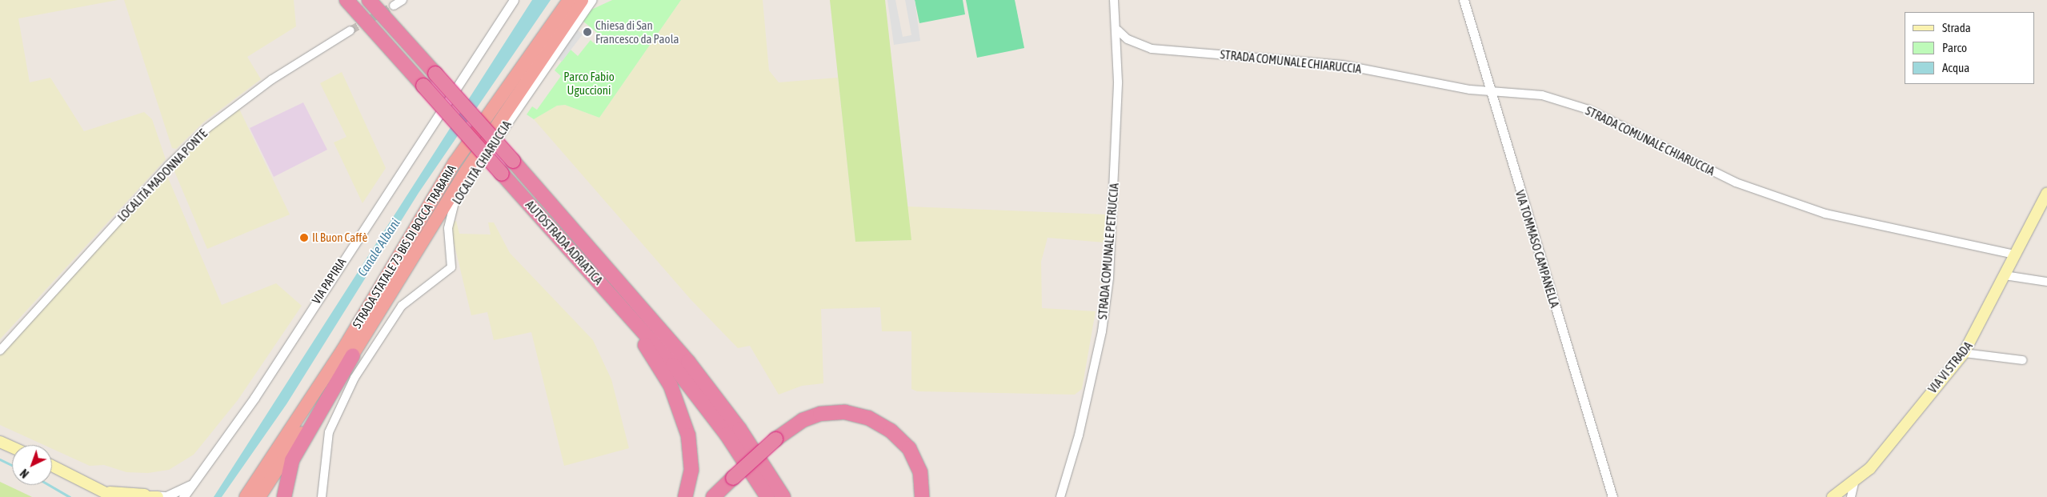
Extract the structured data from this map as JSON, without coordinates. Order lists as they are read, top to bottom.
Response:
{
  "streets": {
    "highway": ["AUTOSTRADA ADRIATICA", "STRADA STATALE 73 BIS DI BOCCA TRABARIA"],
    "main road": ["VIA VI STRADA"],
    "street": [
      "STRADA COMUNALE CHIARUCCIA",
      "LOCALITÀ CHIARUCCIA",
      "LOCALITÀ MADONNA PONTE",
      "VIA TOMMASO CAMPANELLA",
      "STRADA COMUNALE PETRUCCIA",
      "VIA PAPIRIA"
    ]
  },
  "crossings": [
    ["STRADA COMUNALE CHIARUCCIA", "VIA TOMMASO CAMPANELLA"],
    ["STRADA COMUNALE CHIARUCCIA", "STRADA COMUNALE PETRUCCIA"],
    ["STRADA COMUNALE CHIARUCCIA", "VIA VI STRADA"]
  ],
  "water": ["Canale Albani"],
  "parks": ["Parco Fabio Uguccioni"],
  "places": ["Chiesa di San Francesco da Paola", "Il Buon Caffè"],
  "legend": ["Strada", "Parco", "Acqua"],
  "north": "bottom left"
}
